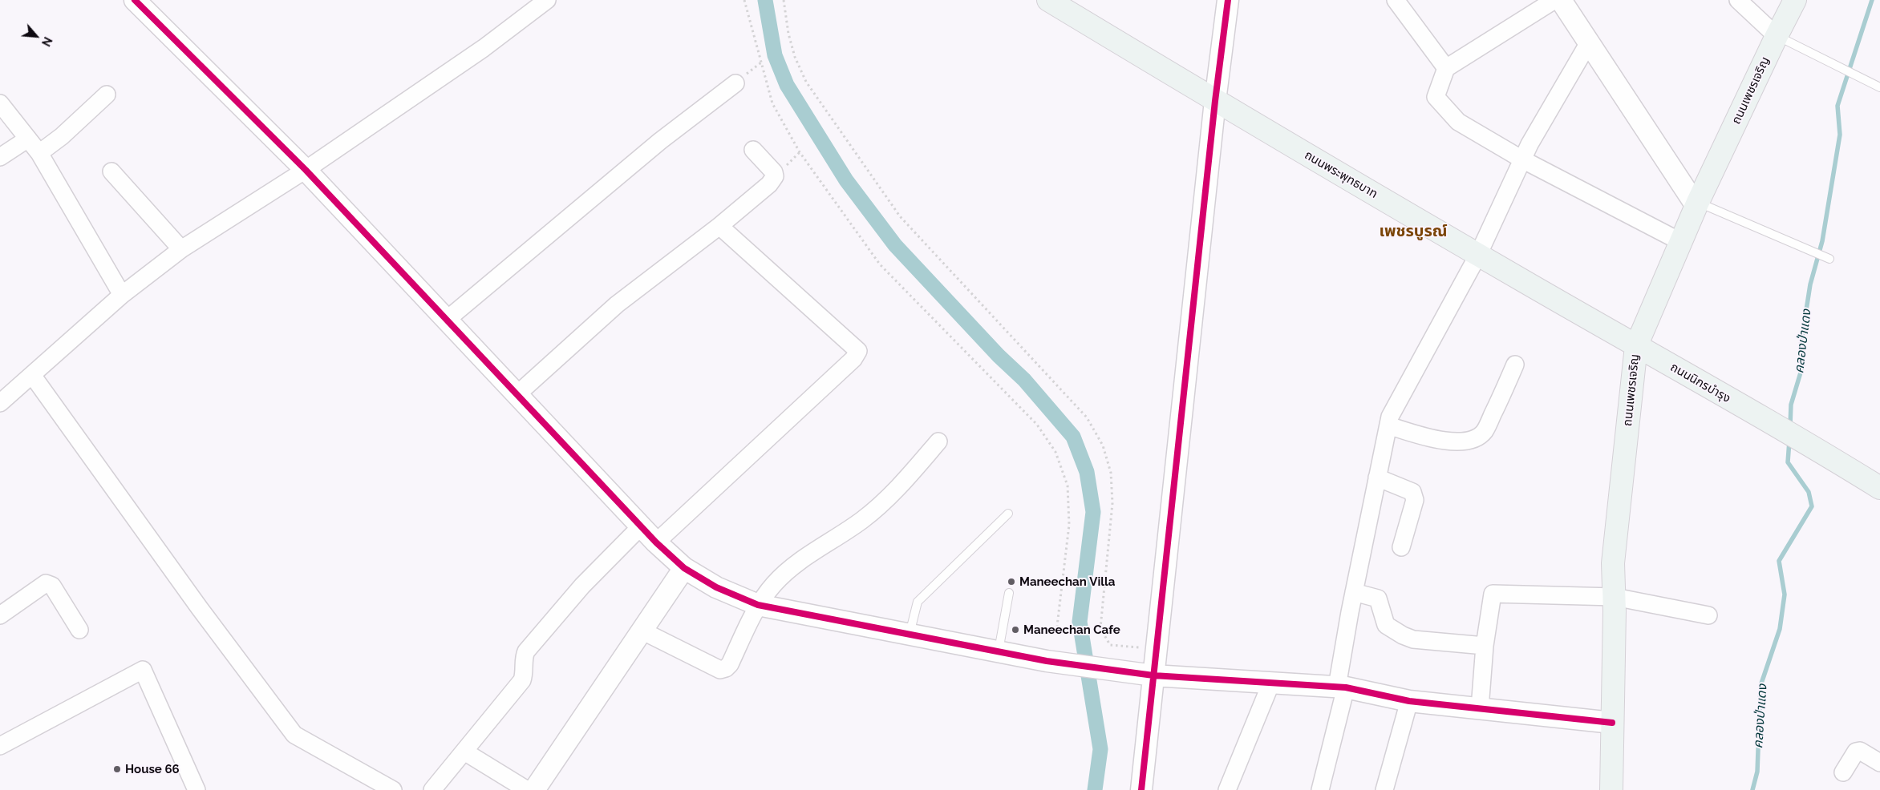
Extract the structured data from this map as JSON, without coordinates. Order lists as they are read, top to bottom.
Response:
{
  "streets": {
    "main road": ["ถนนเพชรเจริญ", "ถนนพระพุทธบาท", "ถนนนิกรบำรุง"]
  },
  "crossings": [
    ["ถนนเพชรเจริญ", "ถนนพระพุทธบาท"],
    ["ถนนเพชรเจริญ", "ถนนนิกรบำรุง"],
    ["ถนนพระพุทธบาท", "ถนนนิกรบำรุง"]
  ],
  "districts": ["เพชรบูรณ์"],
  "water": ["คลองป่าแดง"],
  "places": ["Maneechan Villa", "Maneechan Cafe", "House 66"],
  "north": "bottom right"
}
